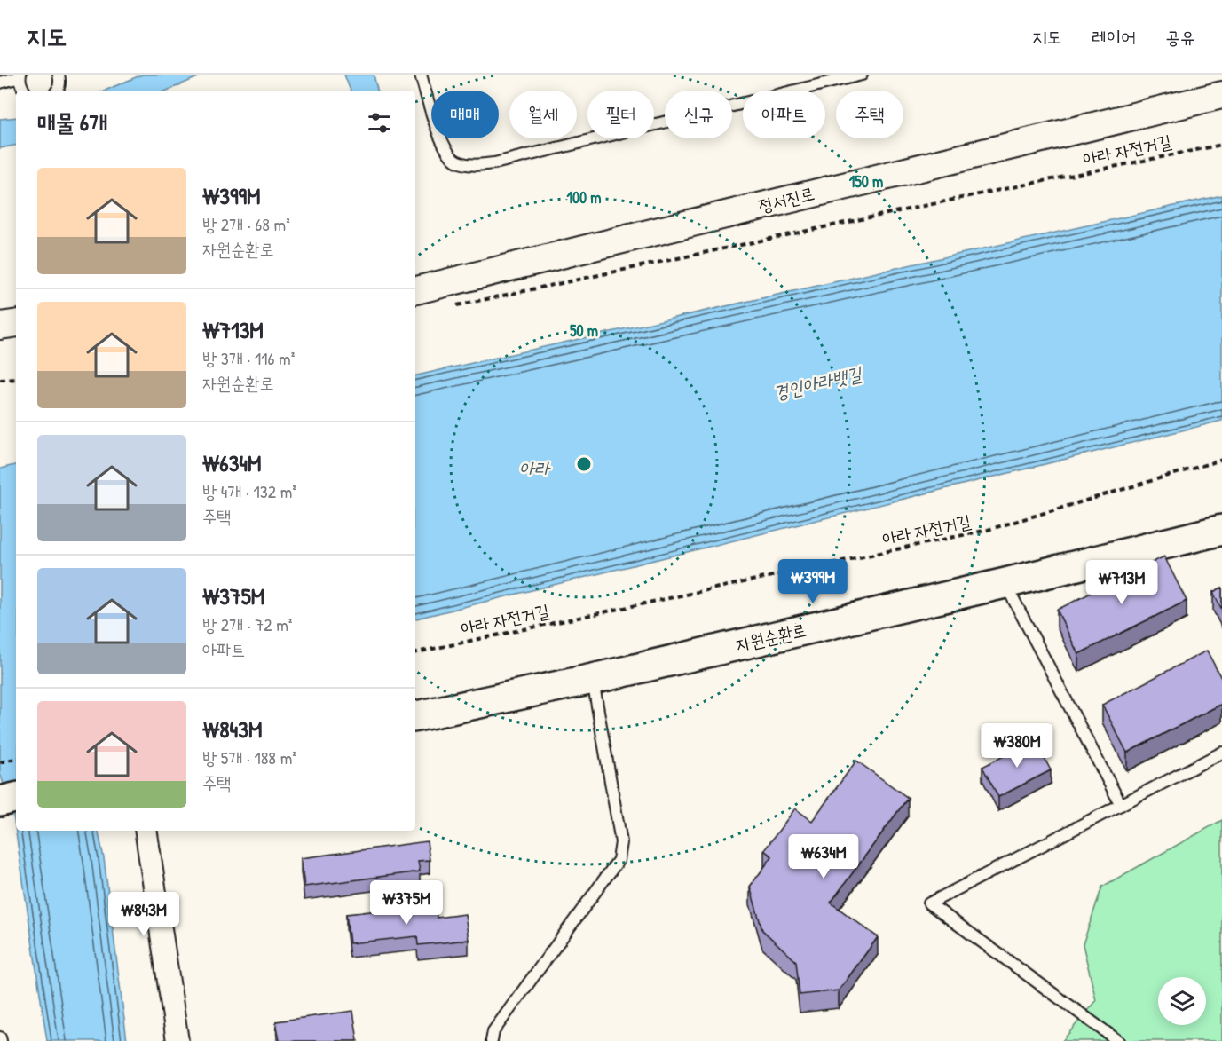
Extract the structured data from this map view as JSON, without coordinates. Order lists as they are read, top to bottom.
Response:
{
  "streets": {
    "main road": ["자원순환로"],
    "street": ["정서진로"],
    "path": ["아라 자전거길"]
  },
  "water": ["경인아라뱃길", "아라"],
  "page": {
    "header": "지도",
    "nav": ["지도", "레이어", "공유"],
    "chip": [
      "매매",
      "월세",
      "필터",
      "신규",
      "아파트",
      "주택"
    ],
    "heading": "매물 6개",
    "list": [
      {
        "name": "₩399M",
        "note": "방 2개 · 68 m² · 자원순환로"
      },
      {
        "name": "₩713M",
        "note": "방 3개 · 116 m² · 자원순환로"
      },
      {
        "name": "₩634M",
        "note": "방 4개 · 132 m² · 주택"
      },
      {
        "name": "₩375M",
        "note": "방 2개 · 72 m² · 아파트"
      },
      {
        "name": "₩843M",
        "note": "방 5개 · 188 m² · 주택"
      }
    ],
    "price": [
      "₩399M",
      "₩713M",
      "₩380M",
      "₩634M",
      "₩375M",
      "₩843M"
    ]
  },
  "rings": ["150 m", "100 m", "50 m"]
}
